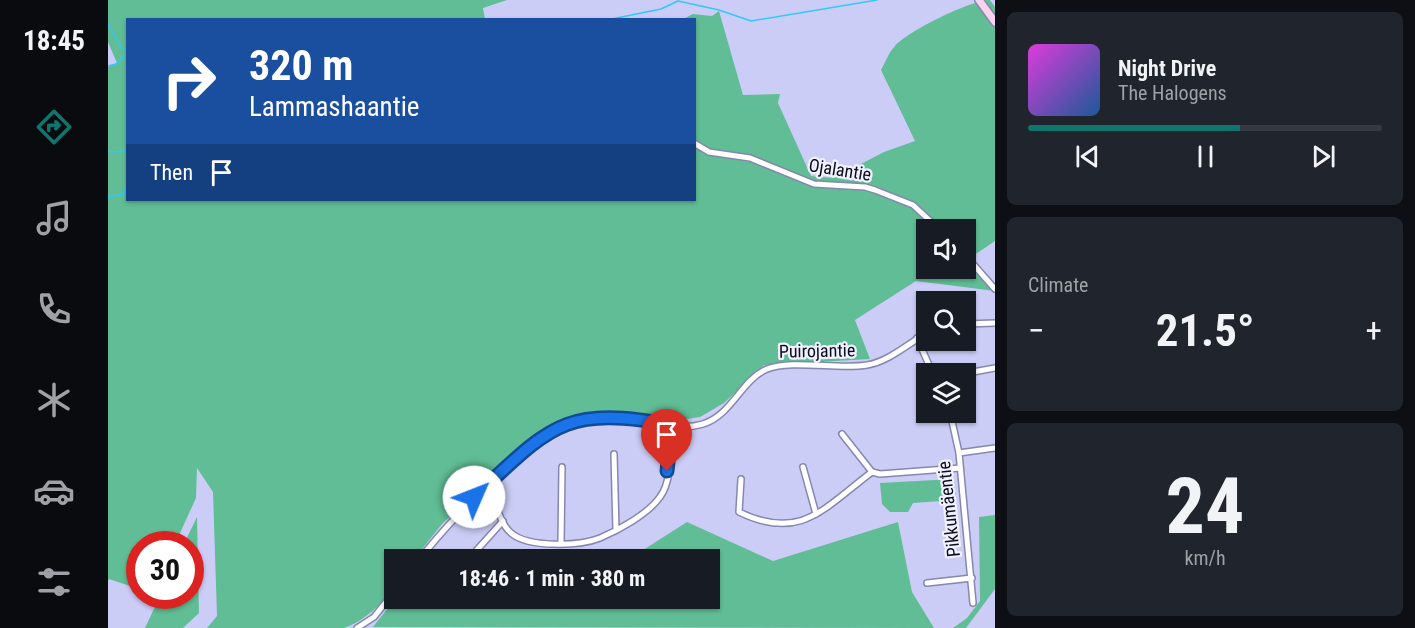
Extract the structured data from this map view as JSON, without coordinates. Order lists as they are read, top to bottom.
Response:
{
  "streets": {
    "street": ["Ojalantie", "Puirojantie", "Pikkumäentie"]
  },
  "page": {
    "tabs": "18:45",
    "turn": ["320 m", "Lammashaantie"],
    "song": ["Night Drive", "The Halogens"],
    "then": "Then",
    "tile": [
      "Climate",
      ["24", "km/h"]
    ],
    "heat": ["−", "21.5°", "+"],
    "limit": "30",
    "trip": "18:46 · 1 min · 380 m"
  }
}
